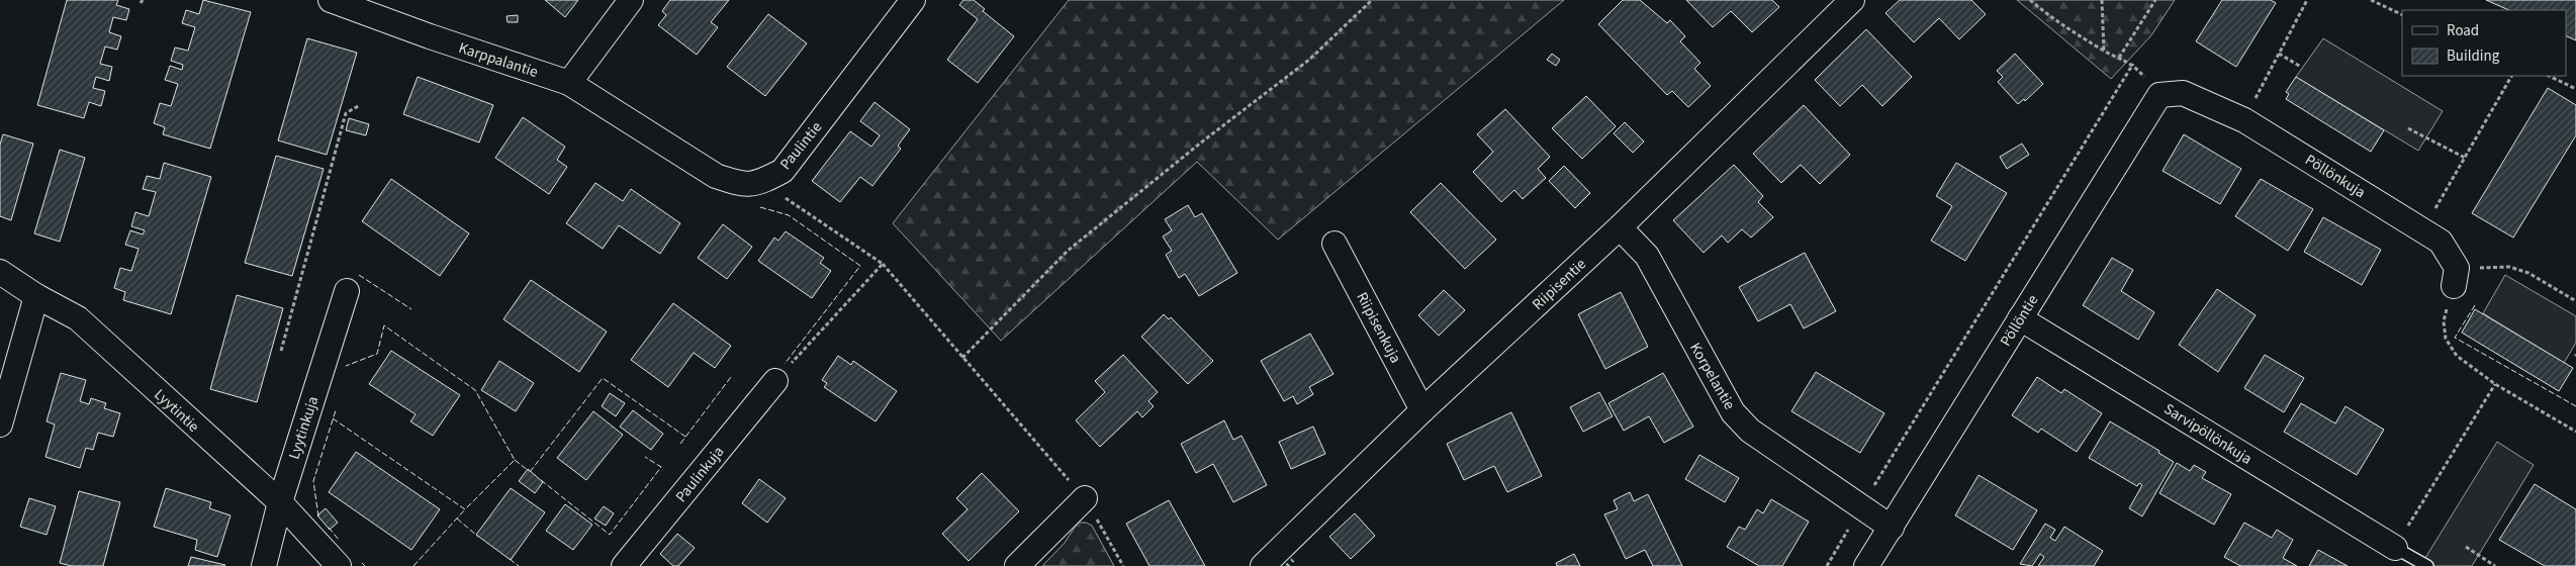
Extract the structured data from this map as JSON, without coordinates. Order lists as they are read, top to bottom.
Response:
{
  "streets": {
    "street": [
      "Karppalantie",
      "Paulintie",
      "Pöllönkuja",
      "Riipisentie",
      "Pöllöntie",
      "Riipisenkuja",
      "Korpelantie",
      "Lyytintie",
      "Lyytinkuja",
      "Sarvipöllönkuja",
      "Paulinkuja"
    ]
  },
  "crossings": [
    ["Karppalantie", "Paulintie"],
    ["Pöllönkuja", "Pöllöntie"],
    ["Riipisentie", "Riipisenkuja"],
    ["Riipisentie", "Korpelantie"],
    ["Pöllöntie", "Korpelantie"],
    ["Pöllöntie", "Sarvipöllönkuja"],
    ["Lyytintie", "Lyytinkuja"]
  ],
  "legend": ["Road", "Building"]
}
